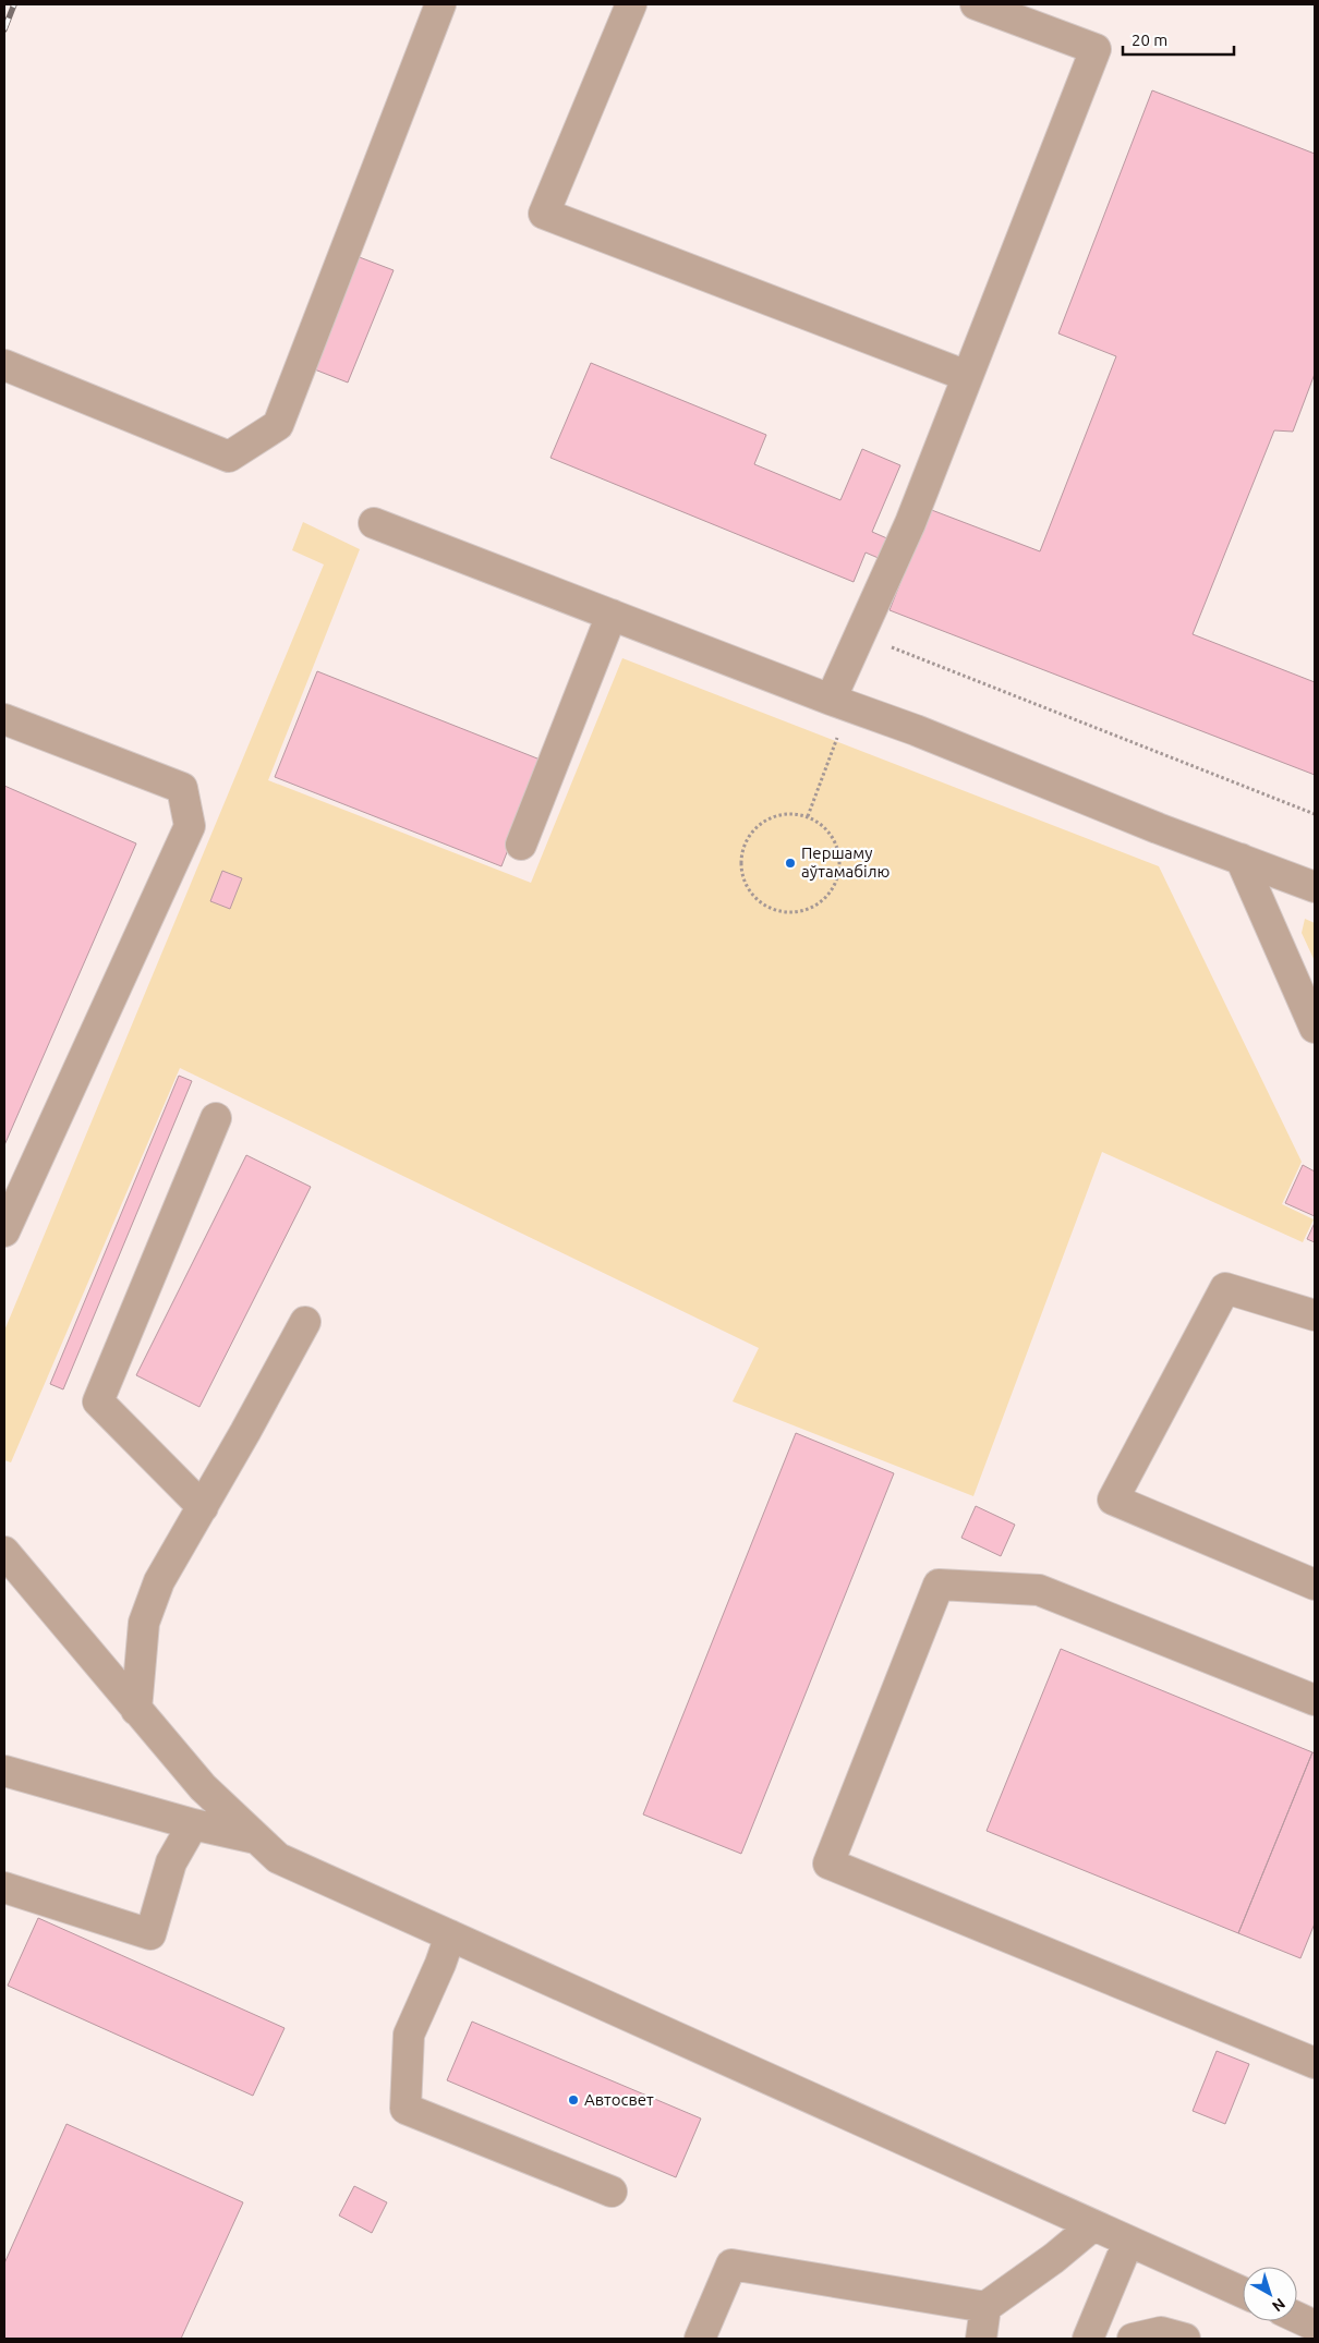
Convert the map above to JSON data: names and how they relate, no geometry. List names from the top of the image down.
{
  "places": ["Першаму аўтамабілю", "Автосвет"],
  "scale_bar": "20 m",
  "north": "bottom right"
}
